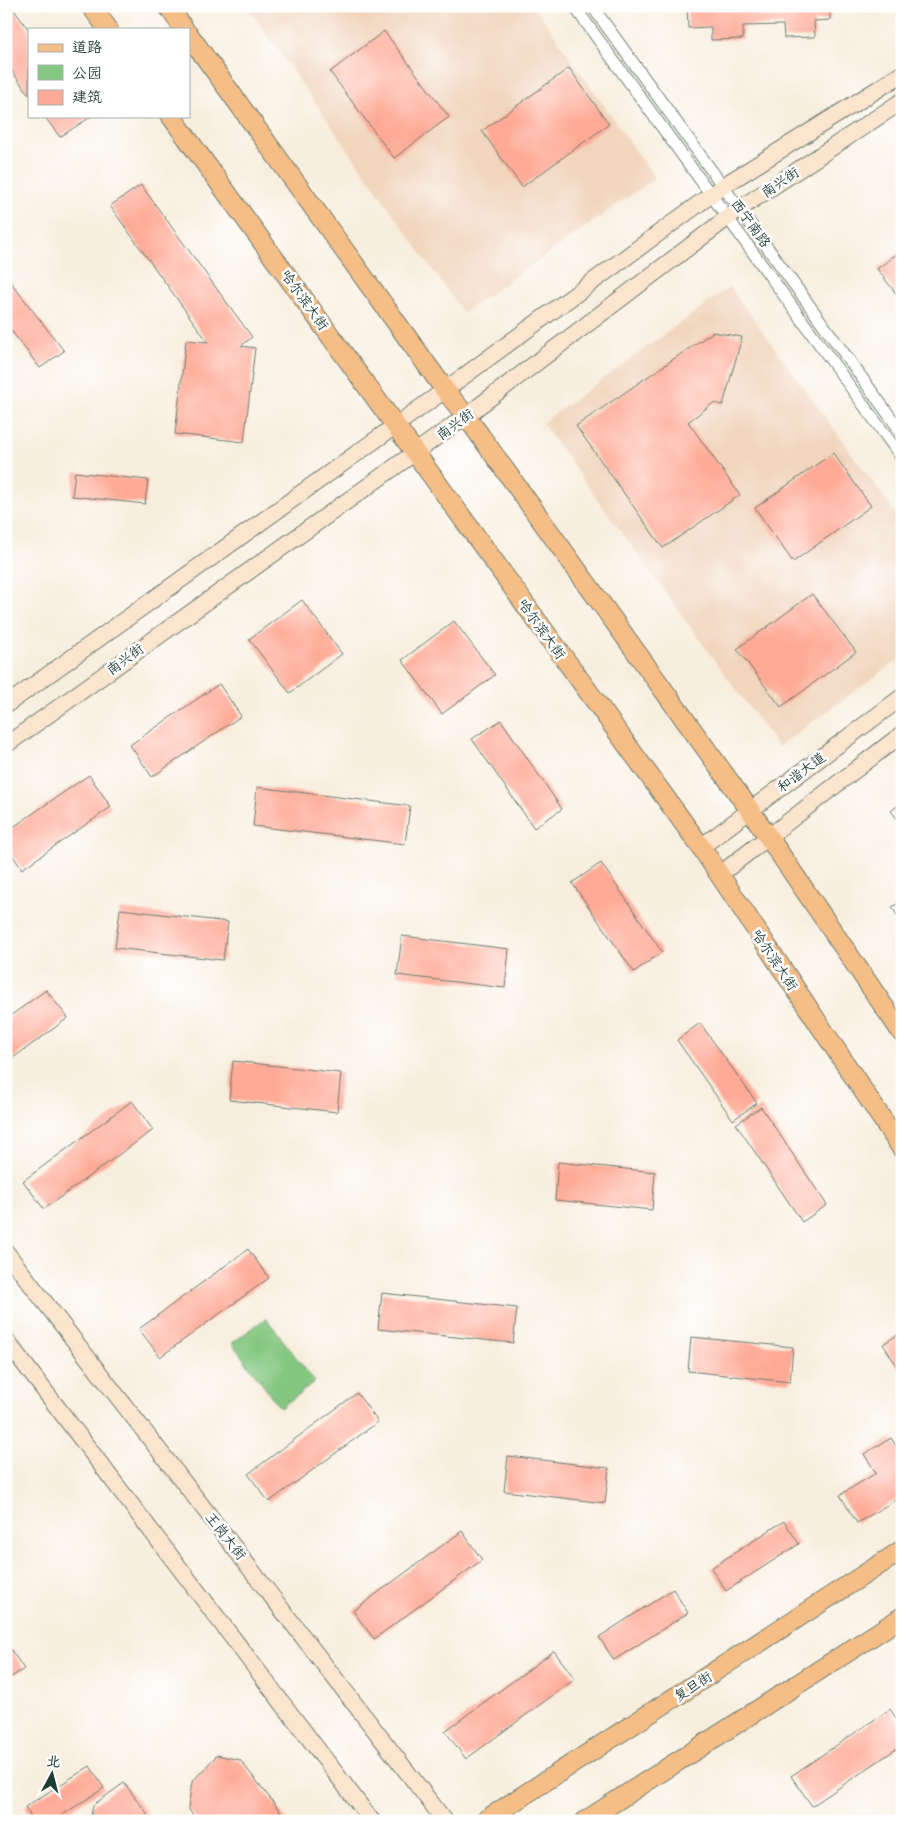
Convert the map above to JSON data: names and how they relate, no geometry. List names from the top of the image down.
{
  "streets": {
    "main road": ["哈尔滨大街", "复旦街"],
    "street": [
      "南兴街",
      "西宁南路",
      "和谐大道",
      "王岗大街"
    ]
  },
  "crossings": [
    ["南兴街", "西宁南路"],
    ["南兴街", "哈尔滨大街"],
    ["哈尔滨大街", "和谐大道"]
  ],
  "legend": ["道路", "公园", "建筑"],
  "north": "top"
}
